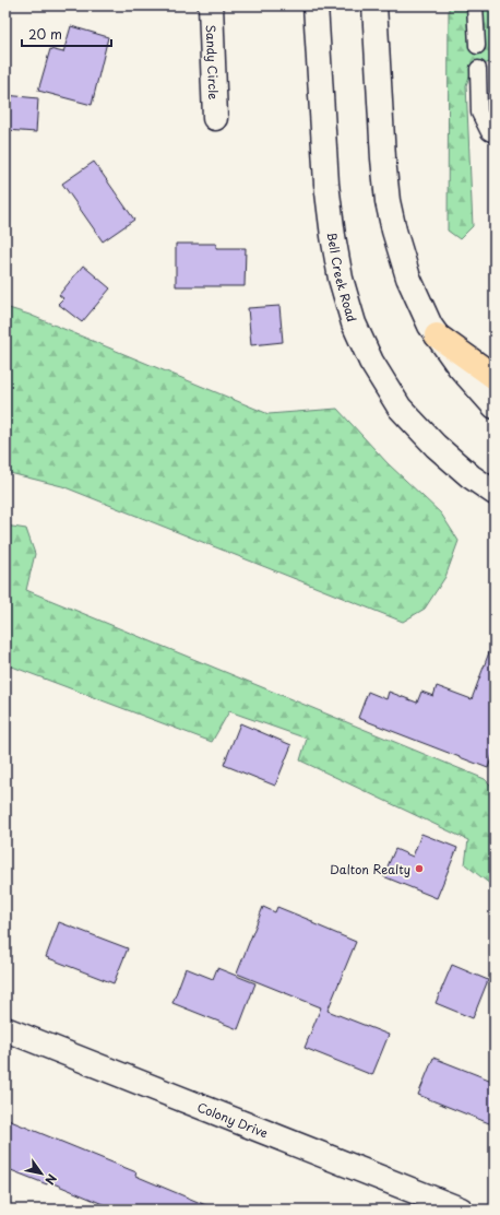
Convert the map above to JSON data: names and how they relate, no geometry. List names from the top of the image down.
{
  "streets": {
    "main road": ["Sandy Circle", "Bell Creek Road", "Colony Drive"]
  },
  "places": ["Dalton Realty"],
  "scale_bar": "20 m",
  "north": "bottom right"
}
